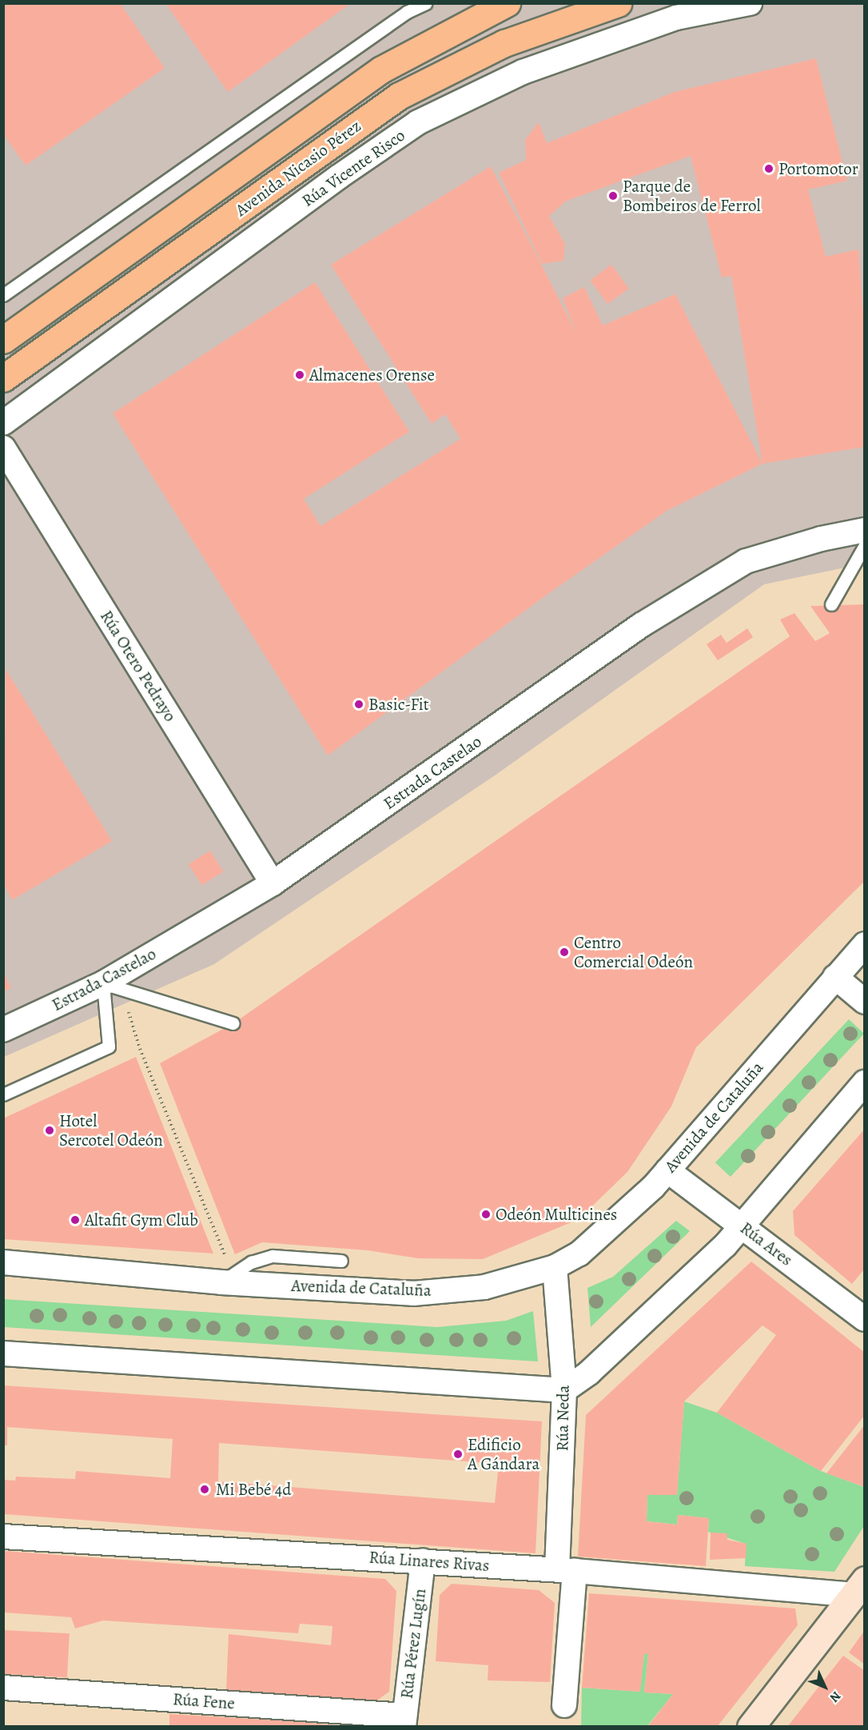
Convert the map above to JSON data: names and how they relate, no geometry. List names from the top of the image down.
{
  "streets": {
    "highway": ["Avenida Nicasio Pérez"],
    "street": [
      "Rúa Vicente Risco",
      "Rúa Otero Pedrayo",
      "Estrada Castelao",
      "Avenida de Cataluña",
      "Rúa Ares",
      "Rúa Neda",
      "Rúa Linares Rivas",
      "Rúa Pérez Lugín",
      "Rúa Fene"
    ]
  },
  "crossings": [
    ["Rúa Otero Pedrayo", "Estrada Castelao"],
    ["Avenida de Cataluña", "Rúa Ares"],
    ["Avenida de Cataluña", "Rúa Neda"],
    ["Rúa Neda", "Rúa Linares Rivas"],
    ["Rúa Linares Rivas", "Rúa Pérez Lugín"],
    ["Rúa Pérez Lugín", "Rúa Fene"]
  ],
  "places": [
    "Portomotor",
    "Parque de Bombeiros de Ferrol",
    "Almacenes Orense",
    "Basic-Fit",
    "Centro Comercial Odeón",
    "Hotel Sercotel Odeón",
    "Odeón Multicines",
    "Altafit Gym Club",
    "Edificio A Gándara",
    "Mi Bebé 4d"
  ],
  "north": "bottom right"
}
